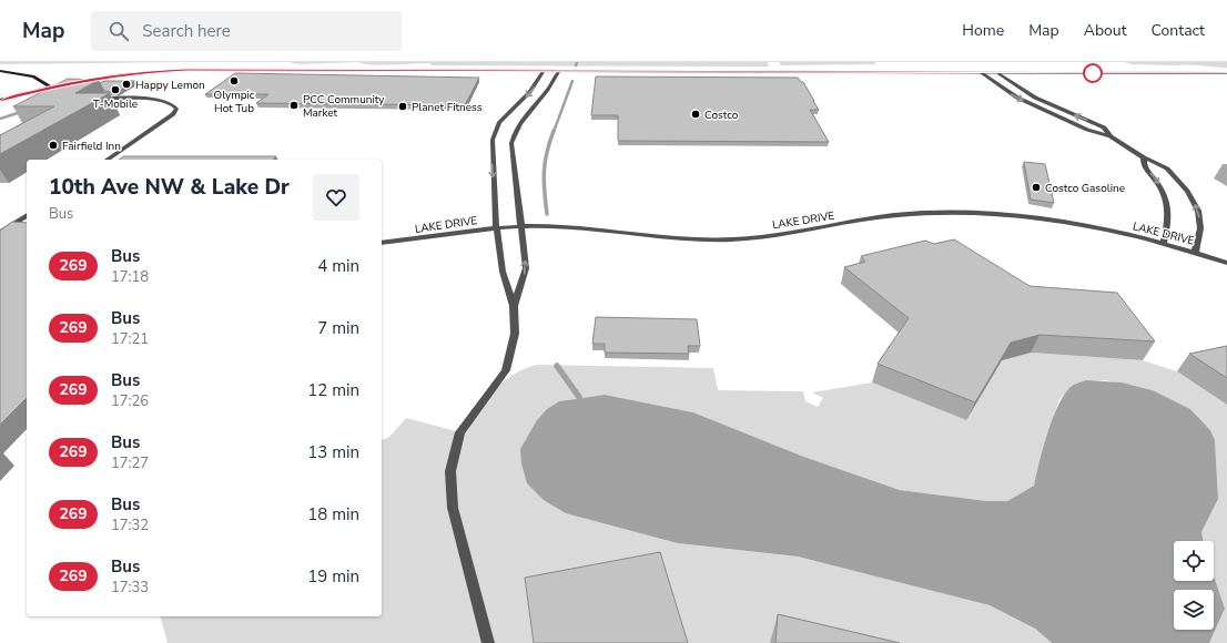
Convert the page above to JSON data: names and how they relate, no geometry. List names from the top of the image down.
{
  "streets": {
    "street": ["LAKE DRIVE"]
  },
  "places": [
    "Olympic Hot Tub",
    "Happy Lemon",
    "T-Mobile",
    "PCC Community Market",
    "Planet Fitness",
    "Costco",
    "Fairfield Inn",
    "Costco Gasoline"
  ],
  "lines": ["bus line 269"],
  "page": {
    "header": "Map",
    "search": "Search here",
    "nav": [
      "Home",
      "Map",
      "About",
      "Contact"
    ],
    "heading": ["10th Ave NW & Lake Dr", "Bus"],
    "list": [
      {
        "mark": "269",
        "name": "Bus",
        "note": "17:18",
        "value": "4 min"
      },
      {
        "mark": "269",
        "name": "Bus",
        "note": "17:21",
        "value": "7 min"
      },
      {
        "mark": "269",
        "name": "Bus",
        "note": "17:26",
        "value": "12 min"
      },
      {
        "mark": "269",
        "name": "Bus",
        "note": "17:27",
        "value": "13 min"
      },
      {
        "mark": "269",
        "name": "Bus",
        "note": "17:32",
        "value": "18 min"
      },
      {
        "mark": "269",
        "name": "Bus",
        "note": "17:33",
        "value": "19 min"
      }
    ]
  }
}
